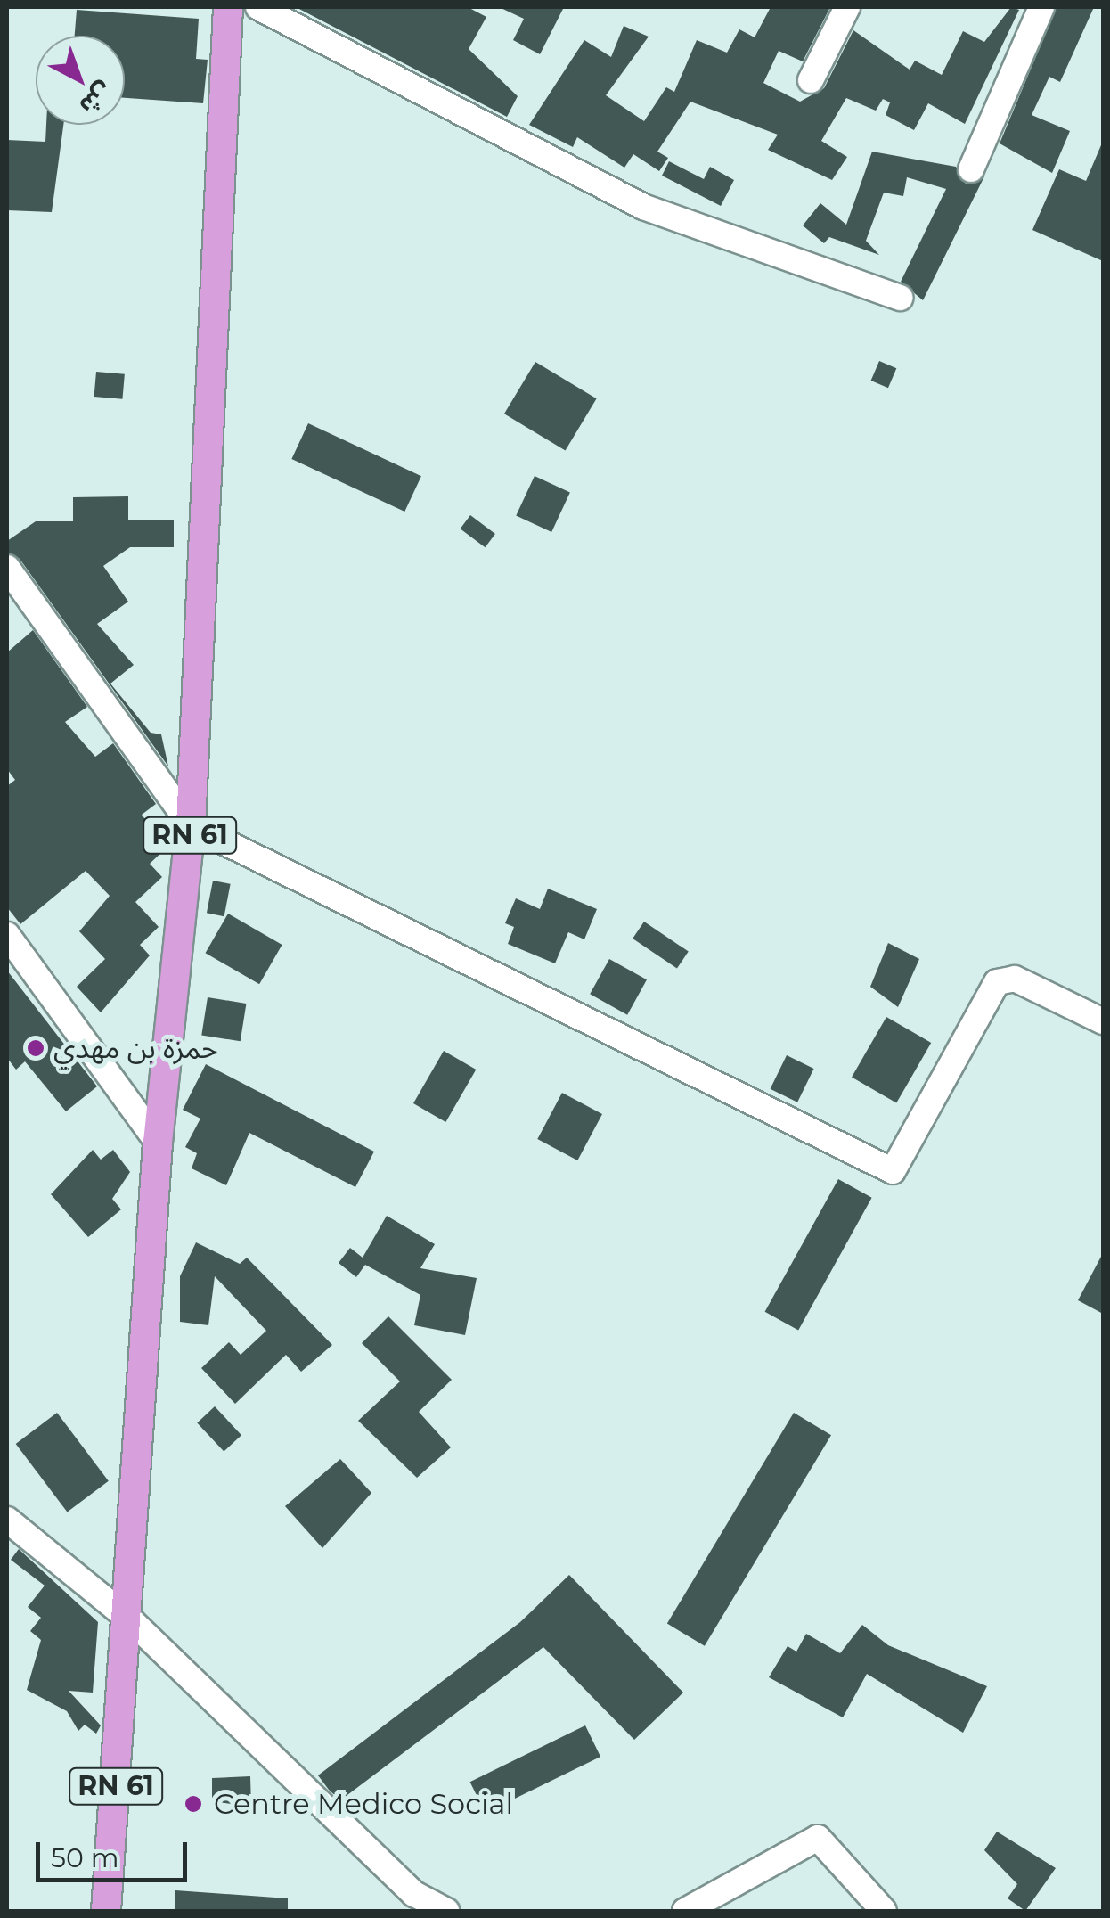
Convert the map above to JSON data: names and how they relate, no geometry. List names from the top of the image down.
{
  "streets": {
    "main road": ["RN 61"]
  },
  "places": ["حمزة بن مهدي", "Centre Medico Social"],
  "scale_bar": "50 m",
  "north": "bottom right"
}
